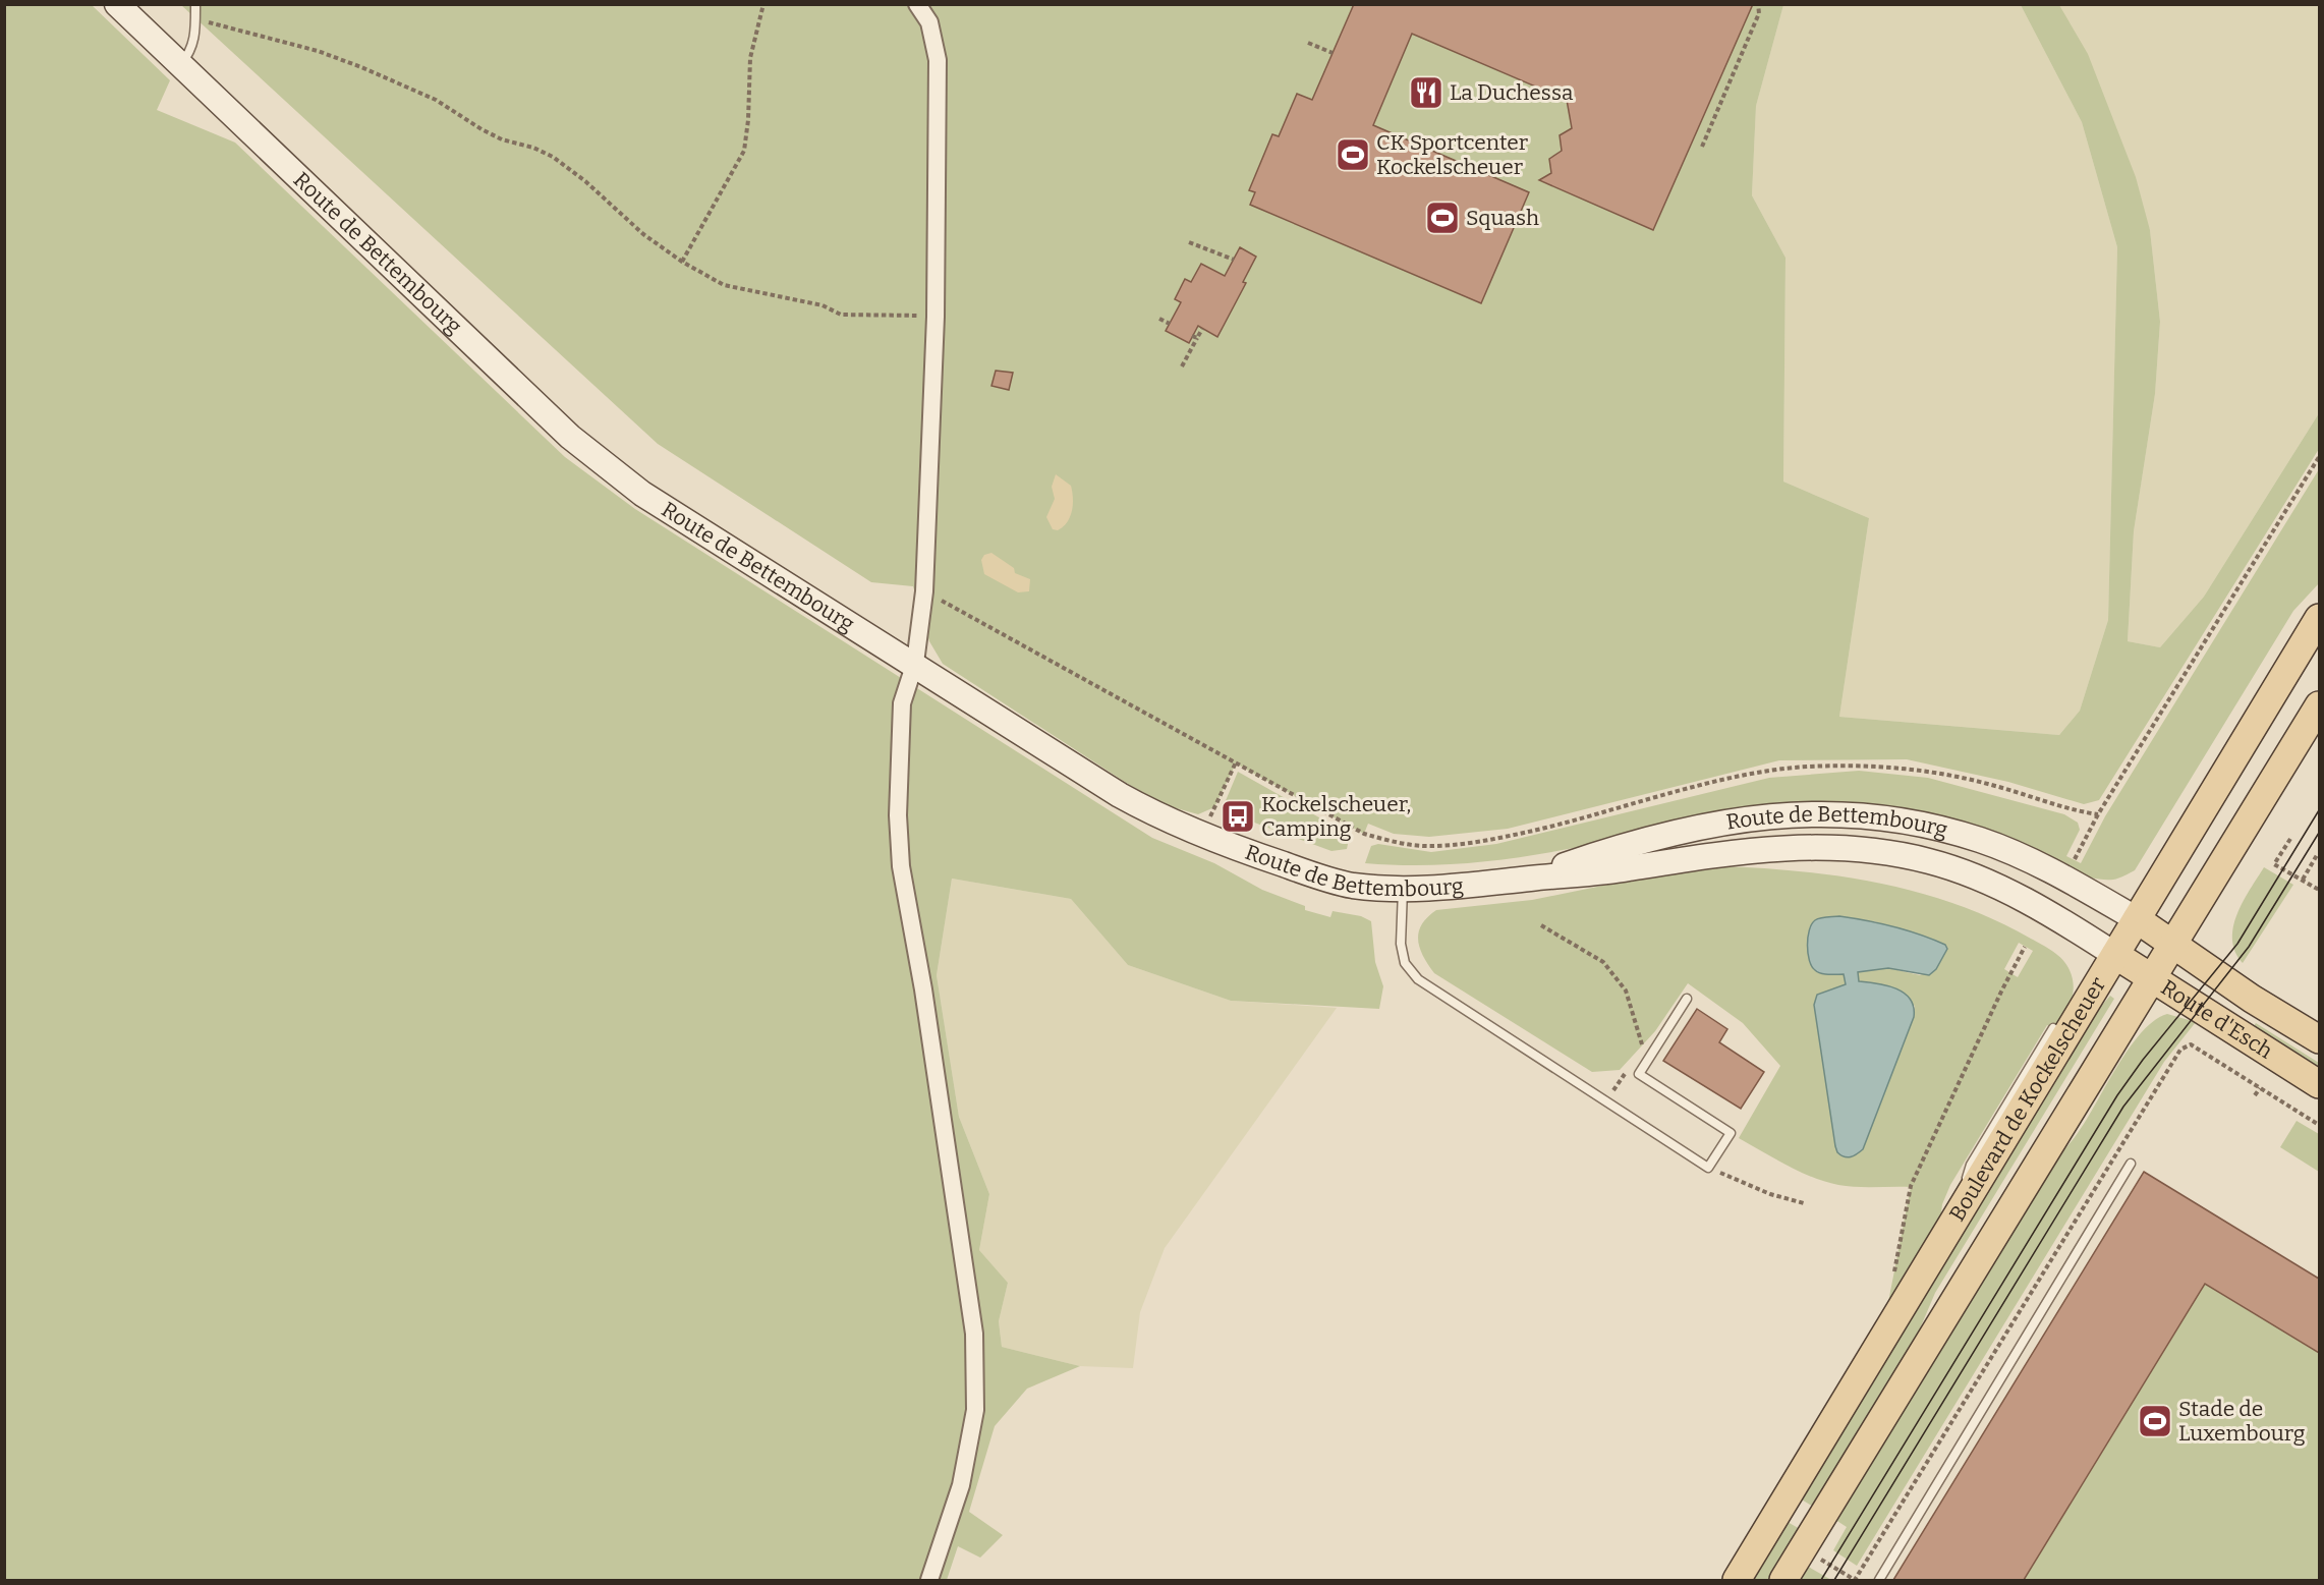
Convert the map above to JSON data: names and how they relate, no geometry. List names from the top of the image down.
{
  "streets": {
    "main road": ["Route de Bettembourg", "Route d'Esch", "Boulevard de Kockelscheuer"]
  },
  "crossings": [
    ["Route de Bettembourg", "Route d'Esch"],
    ["Route de Bettembourg", "Boulevard de Kockelscheuer"],
    ["Route d'Esch", "Boulevard de Kockelscheuer"]
  ],
  "places": {
    "restaurant": ["La Duchessa"],
    "sports": ["CK Sportcenter Kockelscheuer", "Squash", "Stade de Luxembourg"],
    "bus stop": ["Kockelscheuer, Camping"]
  }
}
